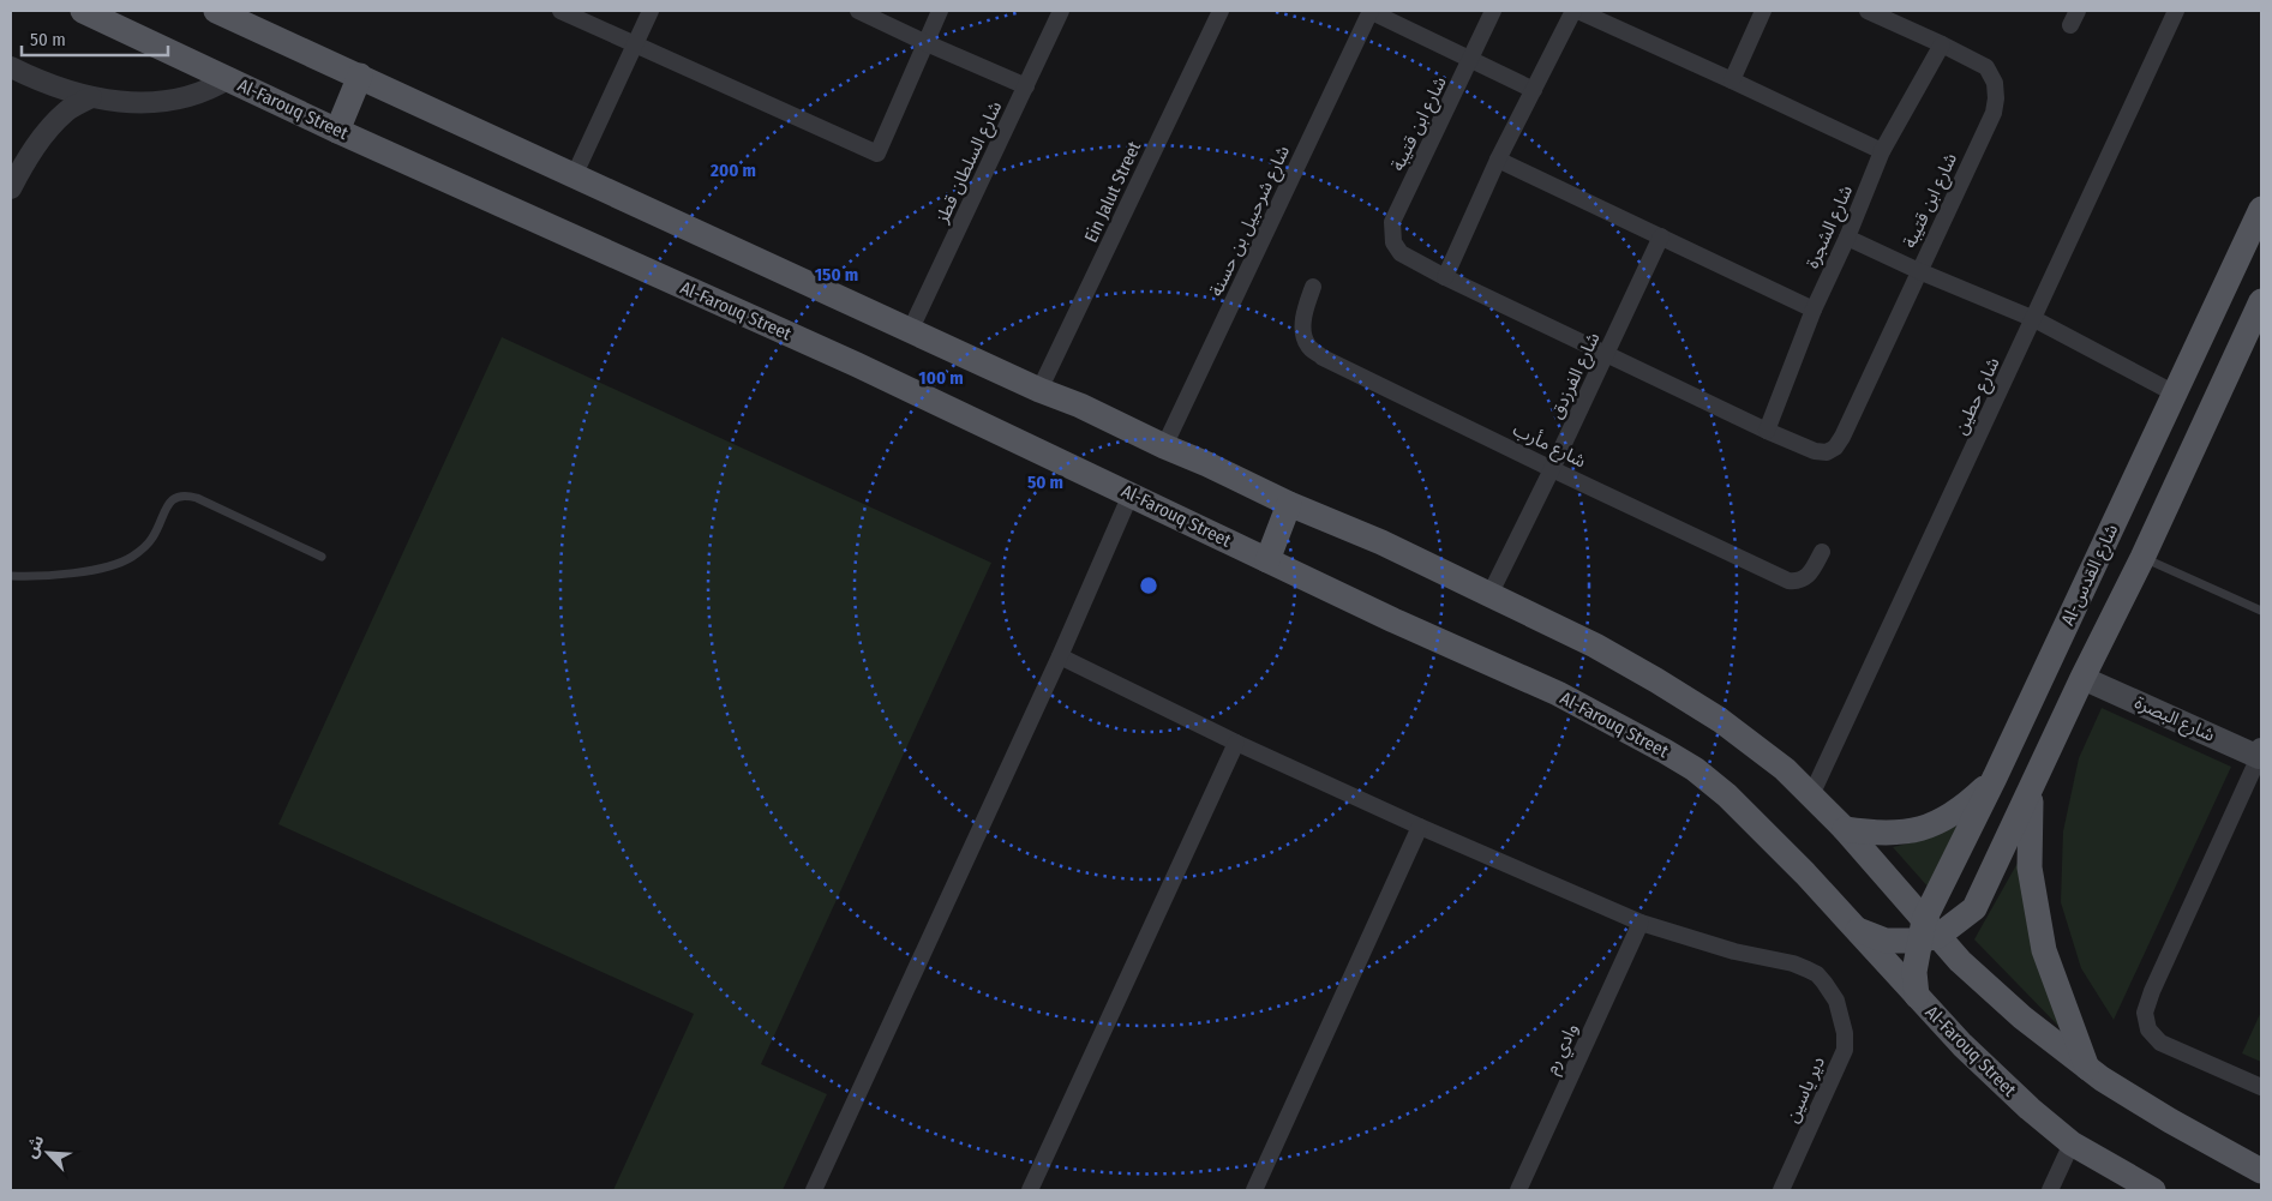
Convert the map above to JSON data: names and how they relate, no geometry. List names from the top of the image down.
{
  "streets": {
    "main road": ["Al-Farouq Street", "Al-شارع القدس", "شارع البصرة"],
    "street": [
      "شارع ابن قتيبة",
      "شارع السلطان قطز",
      "Ein Jalut Street",
      "شارع شرحبيل بن حسنة",
      "شارع الشجرة",
      "شارع الفرزدق",
      "شارع حطين",
      "شارع مأرب",
      "وادي رم",
      "دير ياسين"
    ]
  },
  "crossings": [
    ["Al-Farouq Street", "Al-شارع القدس"],
    ["شارع ابن قتيبة", "شارع الشجرة"],
    ["شارع الفرزدق", "شارع مأرب"],
    ["وادي رم", "دير ياسين"]
  ],
  "scale_bar": "50 m",
  "north": "top left",
  "rings": [
    "200 m",
    "150 m",
    "100 m",
    "50 m"
  ]
}
